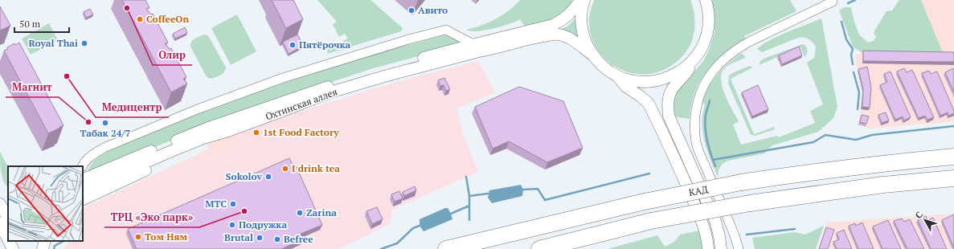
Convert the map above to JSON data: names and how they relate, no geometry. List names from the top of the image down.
{
  "streets": {
    "highway": ["КАД"],
    "street": ["Охтинская аллея"]
  },
  "places": [
    "Олир",
    "Авито",
    "CoffeeOn",
    "Royal Thai",
    "Пятёрочка",
    "Медицентр",
    "Магнит",
    "Табак 24/7",
    "1st Food Factory",
    "I drink tea",
    "Sokolov",
    "МТС",
    "ТРЦ «Эко парк»",
    "Zarina",
    "Подружка",
    "Том Ням",
    "Brutal",
    "Befree"
  ],
  "scale_bar": "50 m",
  "north": "top left"
}
